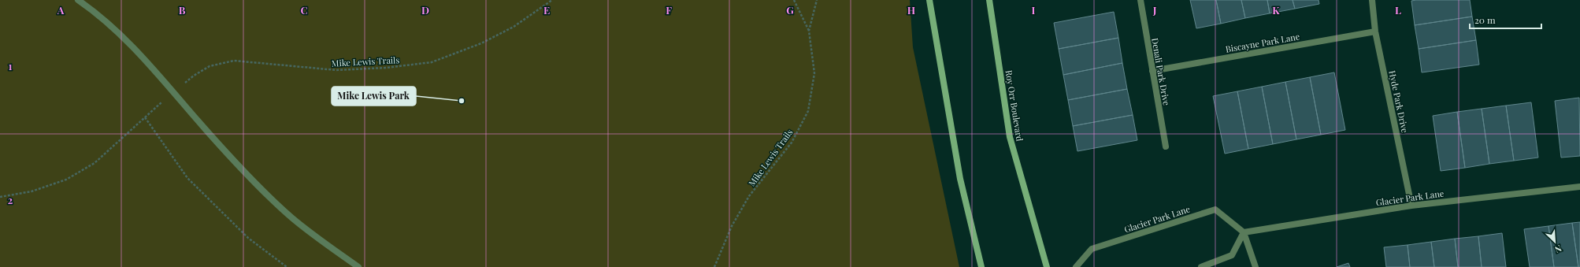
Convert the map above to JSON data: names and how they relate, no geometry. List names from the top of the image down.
{
  "streets": {
    "main road": ["Roy Orr Boulevard"],
    "street": [
      "Biscayne Park Lane",
      "Denali Park Drive",
      "Hyde Park Drive",
      "Glacier Park Lane"
    ],
    "path": ["Mike Lewis Trails"]
  },
  "crossings": [
    ["Biscayne Park Lane", "Denali Park Drive"],
    ["Biscayne Park Lane", "Hyde Park Drive"],
    ["Hyde Park Drive", "Glacier Park Lane"]
  ],
  "places": ["Mike Lewis Park"],
  "scale_bar": "20 m",
  "north": "bottom right",
  "grid": {
    "columns": [
      "A",
      "B",
      "C",
      "D",
      "E",
      "F",
      "G",
      "H",
      "I",
      "J",
      "K",
      "L"
    ],
    "rows": ["1", "2"]
  }
}
